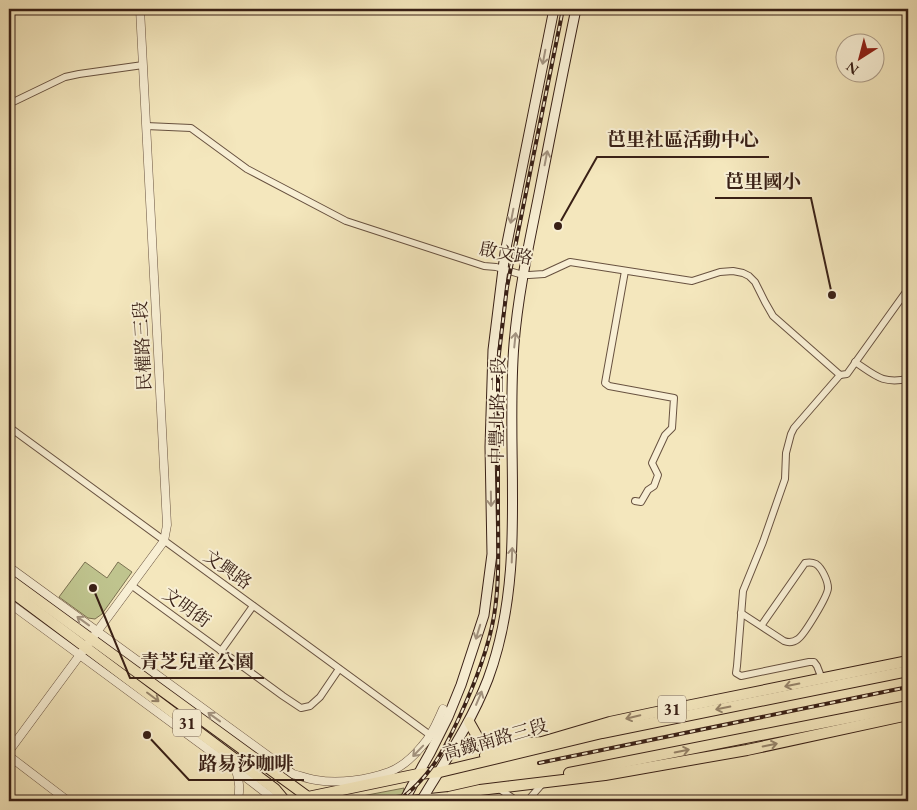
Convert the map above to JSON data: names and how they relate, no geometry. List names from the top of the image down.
{
  "streets": {
    "main road": ["中豐北路二段", "31", "高鐵南路三段"],
    "street": [
      "啟文路",
      "民權路三段",
      "文興路",
      "文明街"
    ]
  },
  "crossings": [
    ["啟文路", "民權路三段"],
    ["啟文路", "中豐北路二段"],
    ["民權路三段", "文興路"],
    ["中豐北路二段", "31"],
    ["中豐北路二段", "高鐵南路三段"],
    ["文興路", "文明街"],
    ["31", "高鐵南路三段"]
  ],
  "places": [
    "芭里社區活動中心",
    "芭里國小",
    "青芝兒童公園",
    "路易莎咖啡"
  ],
  "north": "bottom left"
}
